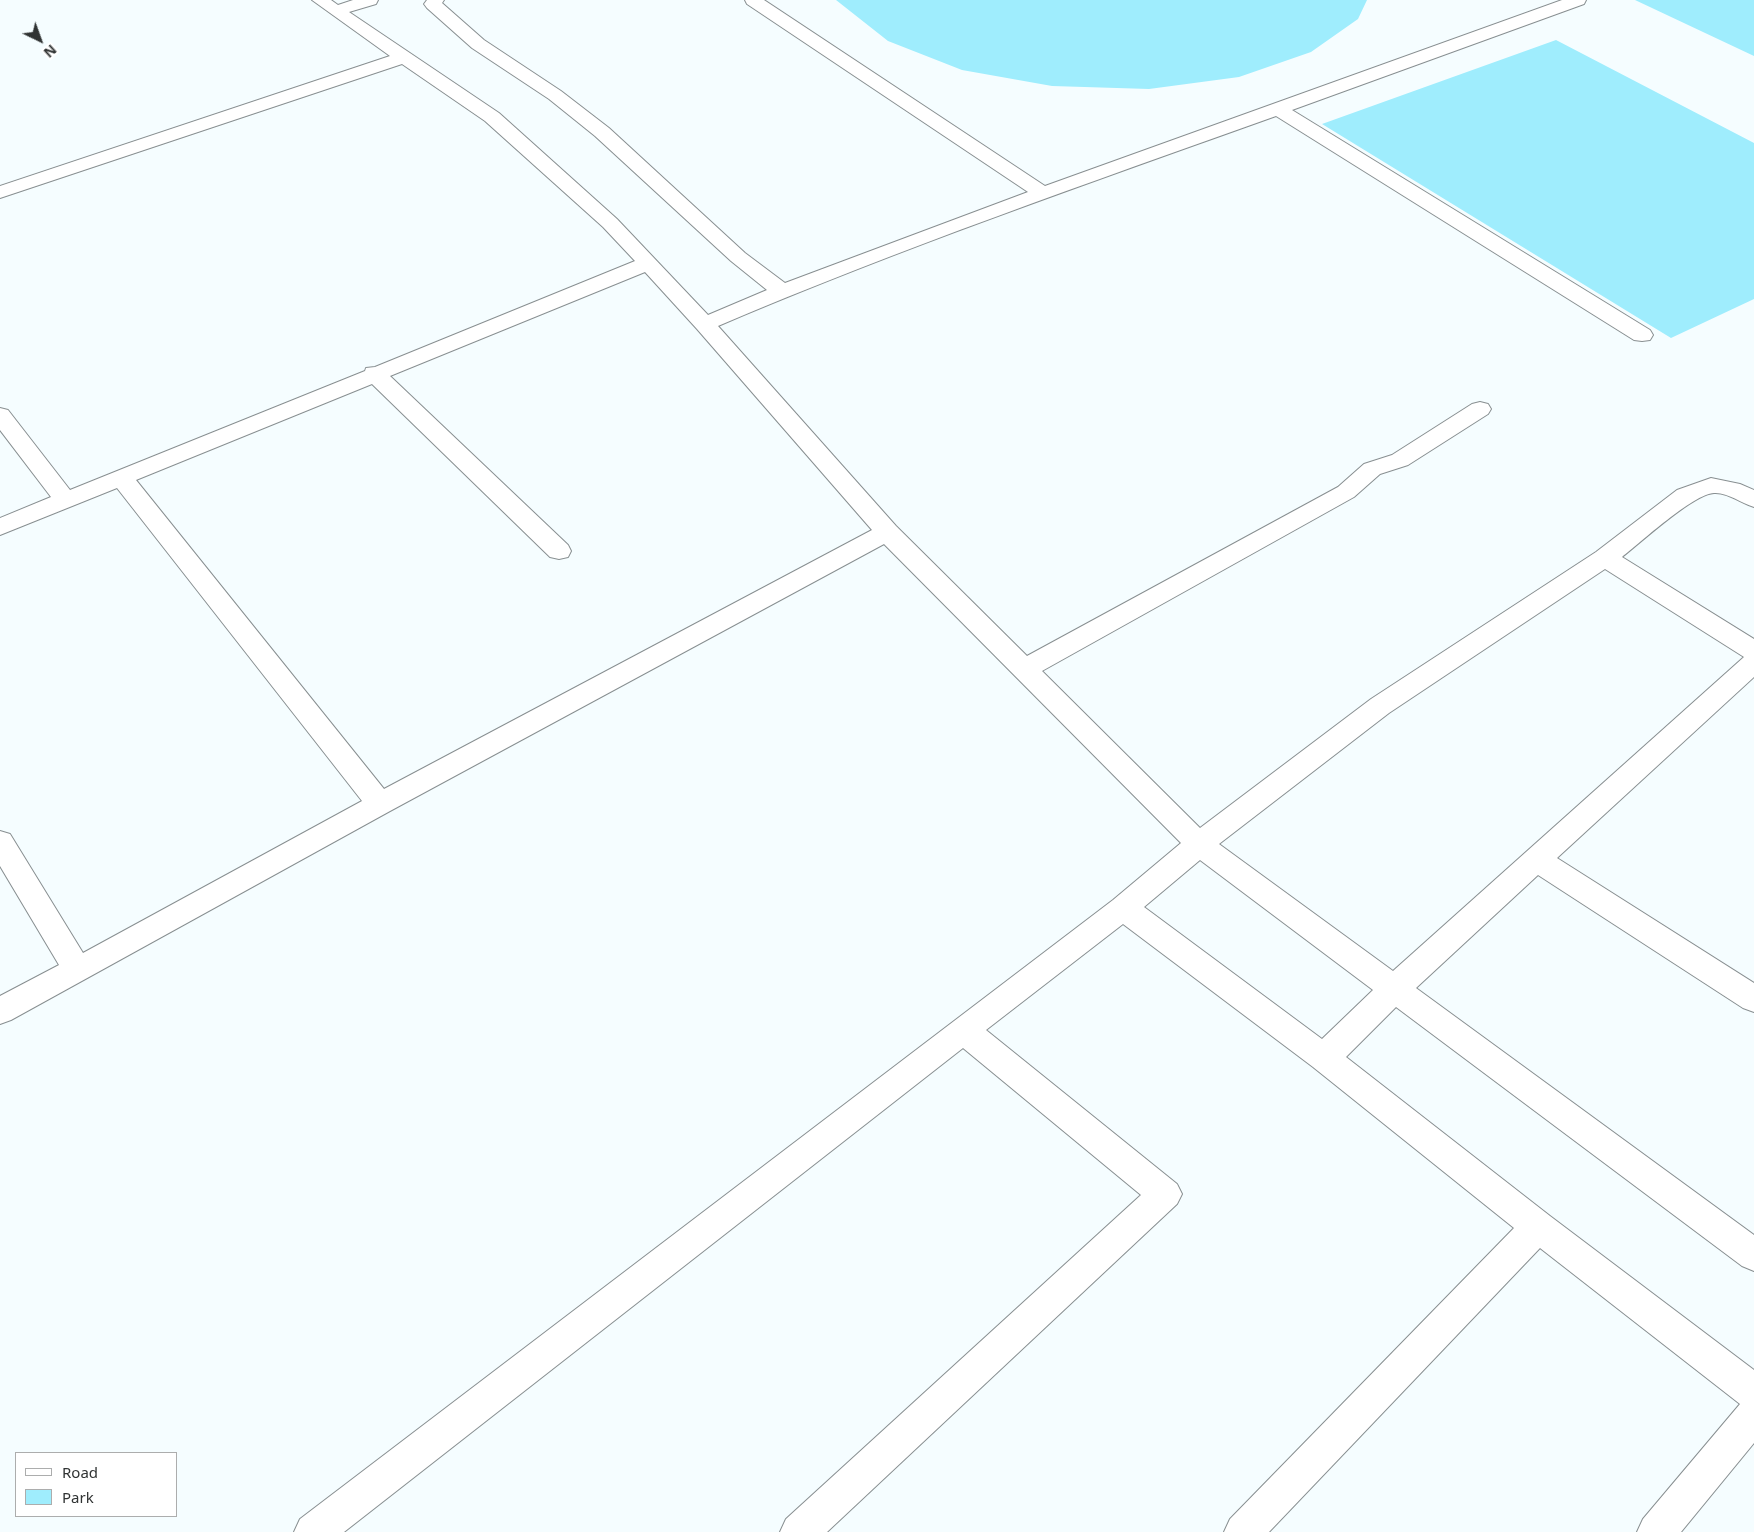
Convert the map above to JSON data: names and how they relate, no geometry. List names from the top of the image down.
{
  "legend": ["Road", "Park"],
  "north": "bottom right"
}
